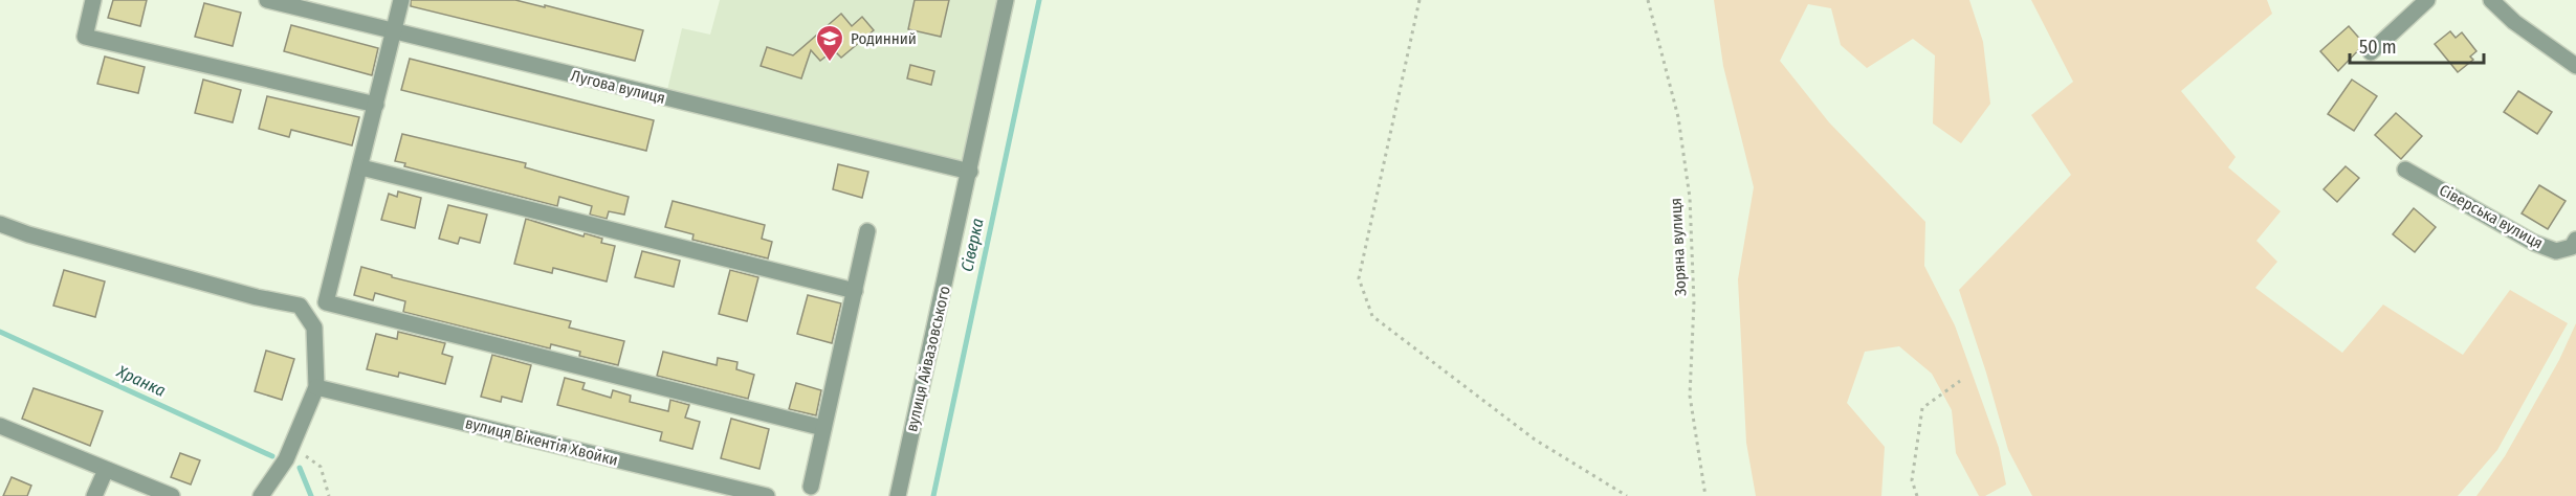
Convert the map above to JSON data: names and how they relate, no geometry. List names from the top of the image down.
{
  "streets": {
    "street": [
      "Лугова вулиця",
      "Сіверська вулиця",
      "вулиця Айвазовського",
      "вулиця Вікентія Хвойки"
    ],
    "path": ["Зоряна вулиця"]
  },
  "crossings": [
    ["Лугова вулиця", "вулиця Айвазовського"]
  ],
  "water": ["Сіверка", "Хранка"],
  "places": {
    "school or university": ["Родинний"]
  },
  "scale_bar": "50 m"
}
